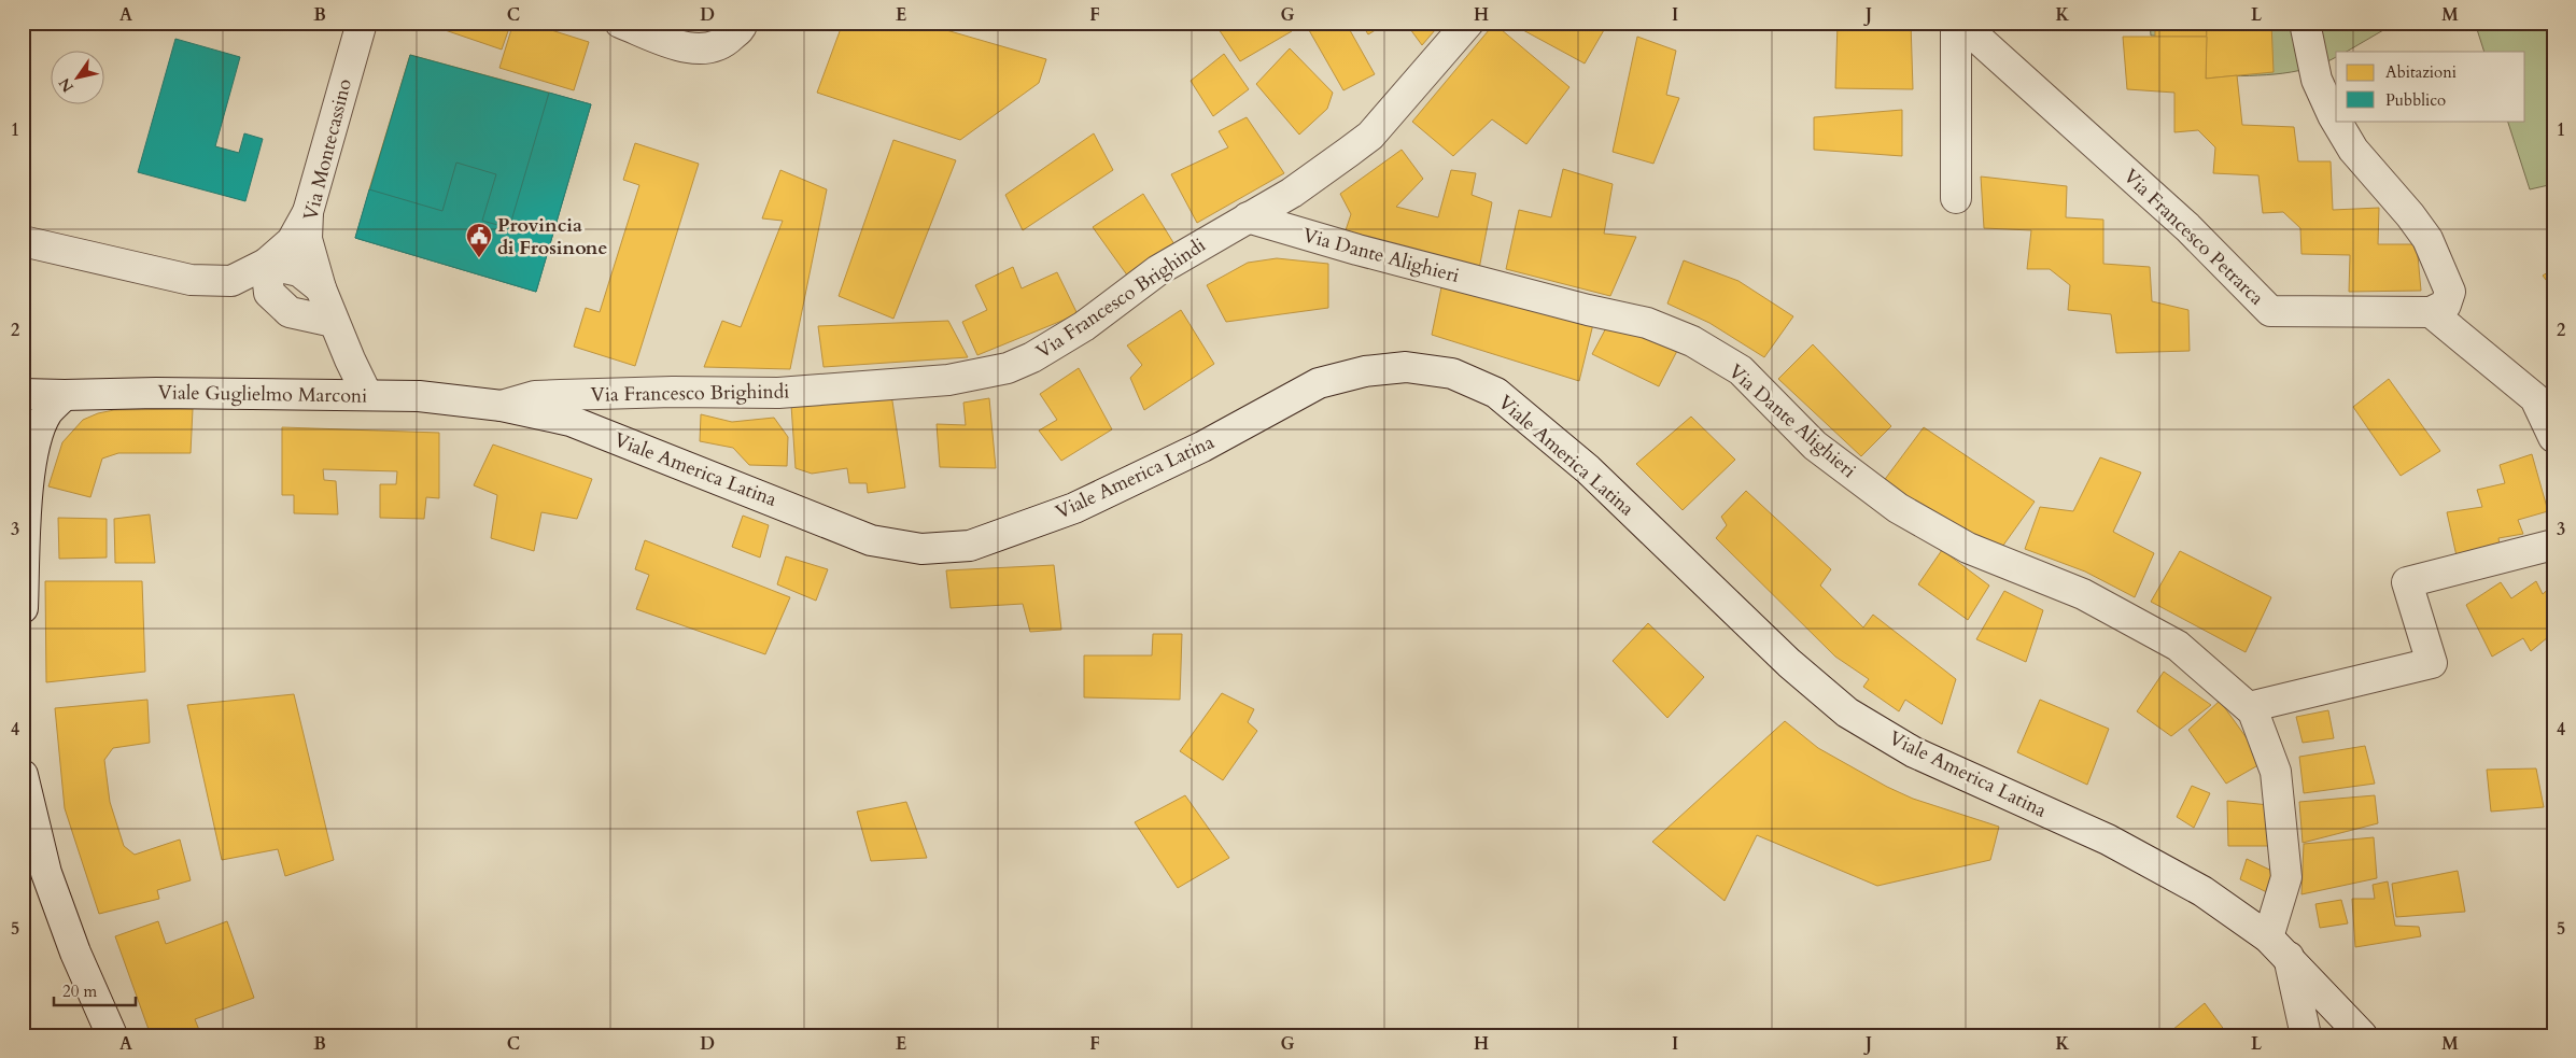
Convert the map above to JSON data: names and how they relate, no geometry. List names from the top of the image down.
{
  "streets": {
    "street": [
      "Via Montecassino",
      "Via Francesco Petrarca",
      "Via Dante Alighieri",
      "Via Francesco Brighindi",
      "Viale Guglielmo Marconi",
      "Viale America Latina"
    ]
  },
  "crossings": [
    ["Via Montecassino", "Viale Guglielmo Marconi"],
    ["Via Dante Alighieri", "Via Francesco Brighindi"],
    ["Via Dante Alighieri", "Viale America Latina"],
    ["Via Francesco Brighindi", "Viale Guglielmo Marconi"],
    ["Via Francesco Brighindi", "Viale America Latina"],
    ["Viale Guglielmo Marconi", "Viale America Latina"]
  ],
  "places": {
    "public building": ["Provincia di Frosinone"]
  },
  "legend": ["Abitazioni", "Pubblico"],
  "scale_bar": "20 m",
  "north": "bottom left",
  "grid": {
    "columns": [
      "A",
      "B",
      "C",
      "D",
      "E",
      "F",
      "G",
      "H",
      "I",
      "J",
      "K",
      "L",
      "M"
    ],
    "rows": [
      "1",
      "2",
      "3",
      "4",
      "5"
    ]
  }
}
